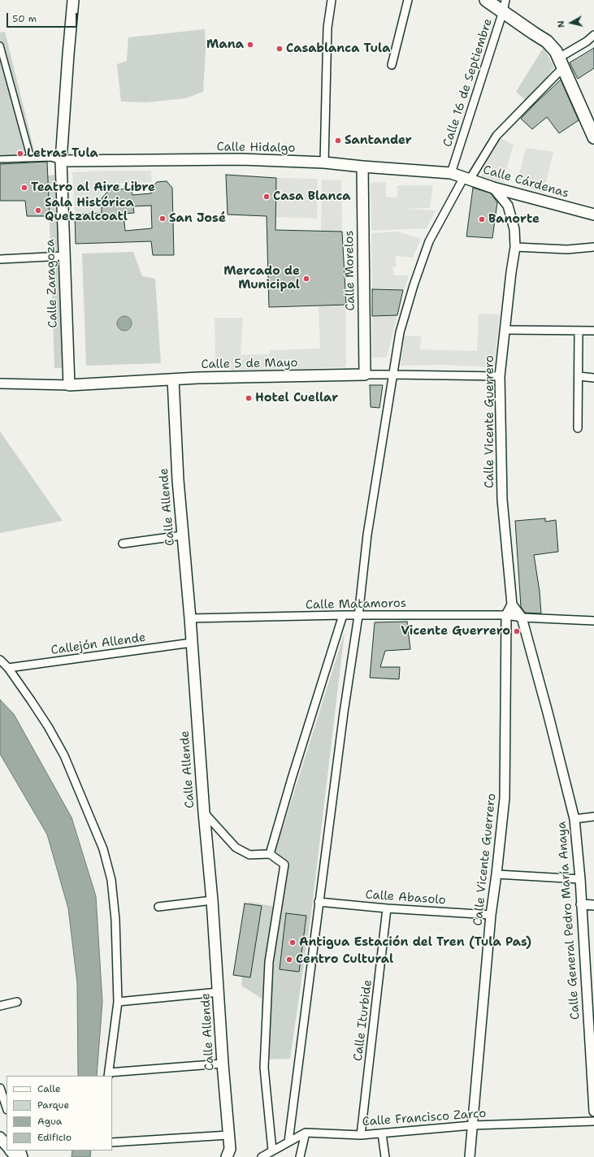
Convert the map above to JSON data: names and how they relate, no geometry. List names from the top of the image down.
{
  "streets": {
    "main road": [
      "Calle Hidalgo",
      "Calle Cárdenas",
      "Calle Morelos",
      "Calle Zaragoza",
      "Calle 5 de Mayo",
      "Calle Allende"
    ],
    "street": [
      "Calle 16 de Septiembre",
      "Calle Vicente Guerrero",
      "Calle Matamoros",
      "Callejón Allende",
      "Calle Abasolo",
      "Calle General Pedro María Anaya",
      "Calle Iturbide",
      "Calle Francisco Zarco"
    ]
  },
  "crossings": [
    ["Calle 16 de Septiembre", "Calle Hidalgo"],
    ["Calle 16 de Septiembre", "Calle Cárdenas"],
    ["Calle Hidalgo", "Calle Cárdenas"],
    ["Calle Hidalgo", "Calle Morelos"],
    ["Calle Hidalgo", "Calle Zaragoza"],
    ["Calle Cárdenas", "Calle Vicente Guerrero"],
    ["Calle Morelos", "Calle 5 de Mayo"],
    ["Calle Zaragoza", "Calle 5 de Mayo"],
    ["Calle 5 de Mayo", "Calle Vicente Guerrero"],
    ["Calle 5 de Mayo", "Calle Allende"],
    ["Calle Vicente Guerrero", "Calle Matamoros"],
    ["Calle Vicente Guerrero", "Calle Abasolo"],
    ["Calle Vicente Guerrero", "Calle Francisco Zarco"],
    ["Calle Allende", "Calle Matamoros"],
    ["Calle Allende", "Callejón Allende"],
    ["Calle Matamoros", "Calle General Pedro María Anaya"],
    ["Calle Abasolo", "Calle Iturbide"],
    ["Calle Iturbide", "Calle Francisco Zarco"]
  ],
  "places": [
    "Mana",
    "Casablanca Tula",
    "Santander",
    "Letras Tula",
    "Teatro al Aire Libre",
    "Casa Blanca",
    "Sala Histórica Quetzalcoatl",
    "San José",
    "Banorte",
    "Mercado de Municipal",
    "Hotel Cuellar",
    "Vicente Guerrero",
    "Antigua Estación del Tren (Tula Pas)",
    "Centro Cultural"
  ],
  "legend": [
    "Calle",
    "Parque",
    "Agua",
    "Edificio"
  ],
  "scale_bar": "50 m",
  "north": "left"
}
